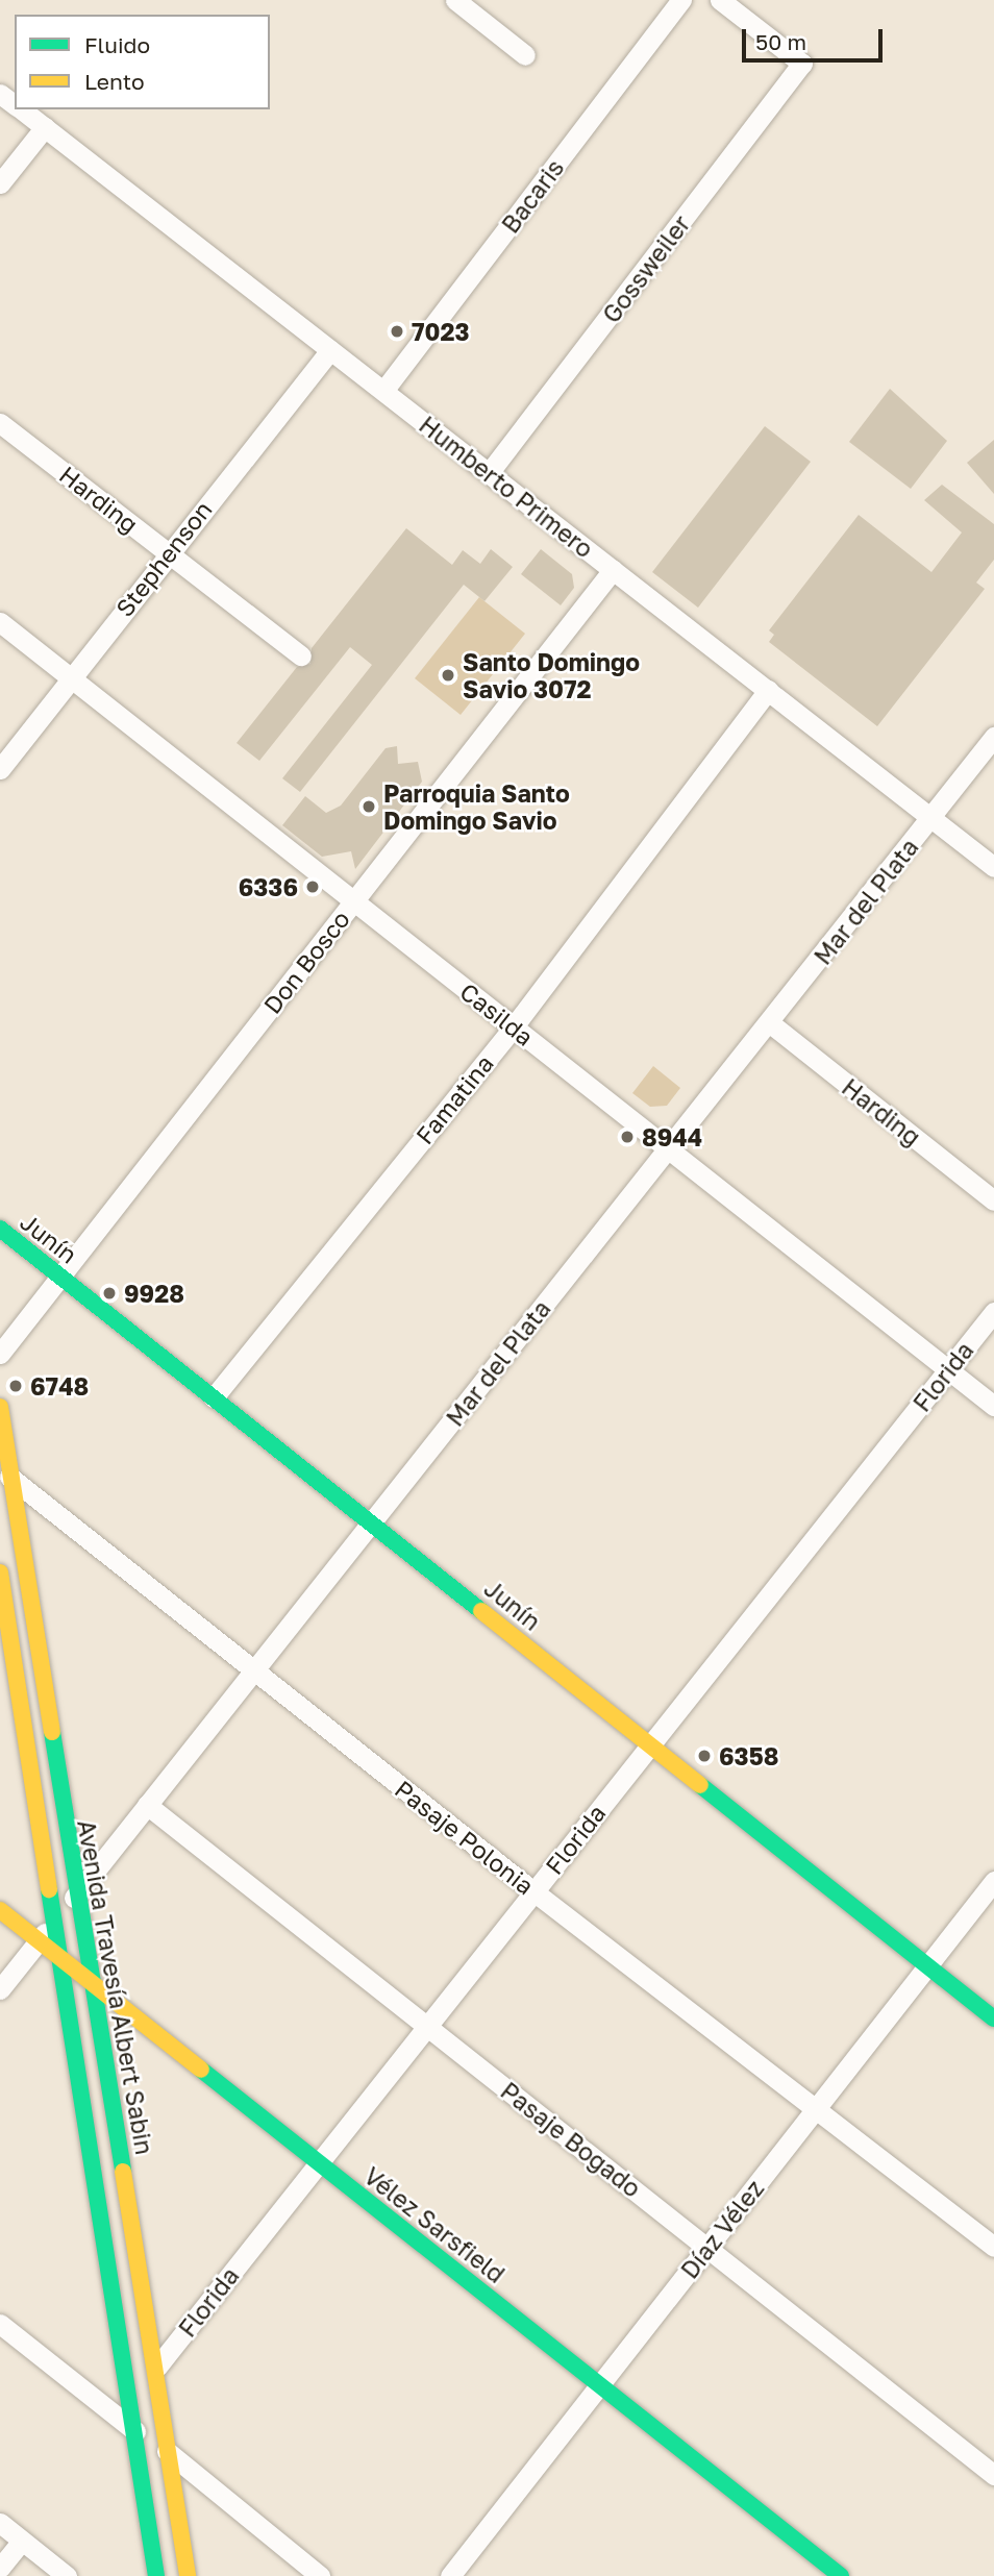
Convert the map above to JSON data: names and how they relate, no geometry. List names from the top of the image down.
{
  "streets": {
    "main road": ["Junín", "Avenida Travesía Albert Sabin", "Vélez Sarsfield"],
    "street": [
      "Bacaris",
      "Gossweiler",
      "Humberto Primero",
      "Harding",
      "Stephenson",
      "Mar del Plata",
      "Don Bosco",
      "Casilda",
      "Famatina",
      "Florida",
      "Pasaje Polonia",
      "Pasaje Bogado",
      "Díaz Vélez"
    ]
  },
  "crossings": [
    ["Bacaris", "Humberto Primero"],
    ["Gossweiler", "Humberto Primero"],
    ["Humberto Primero", "Stephenson"],
    ["Humberto Primero", "Mar del Plata"],
    ["Humberto Primero", "Don Bosco"],
    ["Humberto Primero", "Famatina"],
    ["Harding", "Stephenson"],
    ["Harding", "Mar del Plata"],
    ["Stephenson", "Casilda"],
    ["Mar del Plata", "Casilda"],
    ["Mar del Plata", "Junín"],
    ["Mar del Plata", "Pasaje Polonia"],
    ["Mar del Plata", "Avenida Travesía Albert Sabin"],
    ["Mar del Plata", "Pasaje Bogado"],
    ["Mar del Plata", "Vélez Sarsfield"],
    ["Don Bosco", "Casilda"],
    ["Don Bosco", "Junín"],
    ["Casilda", "Famatina"],
    ["Casilda", "Florida"],
    ["Famatina", "Junín"],
    ["Junín", "Florida"],
    ["Junín", "Díaz Vélez"],
    ["Florida", "Pasaje Polonia"],
    ["Florida", "Avenida Travesía Albert Sabin"],
    ["Florida", "Pasaje Bogado"],
    ["Florida", "Vélez Sarsfield"],
    ["Pasaje Polonia", "Avenida Travesía Albert Sabin"],
    ["Pasaje Polonia", "Díaz Vélez"],
    ["Avenida Travesía Albert Sabin", "Vélez Sarsfield"],
    ["Pasaje Bogado", "Díaz Vélez"],
    ["Vélez Sarsfield", "Díaz Vélez"]
  ],
  "places": [
    "7023",
    "Santo Domingo Savio 3072",
    "Parroquia Santo Domingo Savio",
    "6336",
    "8944",
    "9928",
    "6748",
    "6358"
  ],
  "legend": ["Fluido", "Lento"],
  "scale_bar": "50 m"
}
